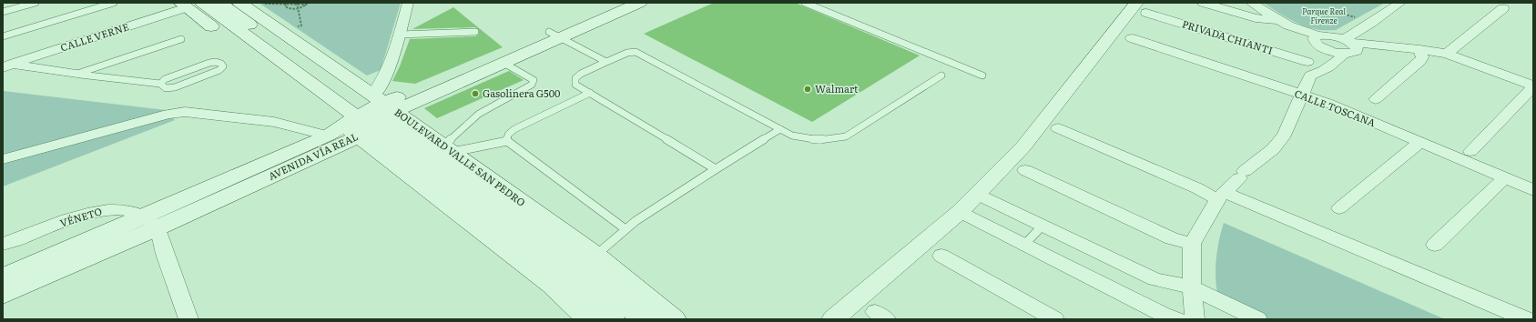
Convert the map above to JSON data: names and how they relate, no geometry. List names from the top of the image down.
{
  "streets": {
    "main road": ["AVENIDA VÍA REAL", "BOULEVARD VALLE SAN PEDRO"],
    "street": [
      "CALLE VERNE",
      "PRIVADA CHIANTI",
      "CALLE TOSCANA",
      "VÉNETO"
    ]
  },
  "crossings": [
    ["CALLE VERNE", "BOULEVARD VALLE SAN PEDRO"],
    ["AVENIDA VÍA REAL", "BOULEVARD VALLE SAN PEDRO"],
    ["AVENIDA VÍA REAL", "VÉNETO"]
  ],
  "parks": ["Parque Real Firenze"],
  "places": ["Walmart", "Gasolinera G500"]
}
